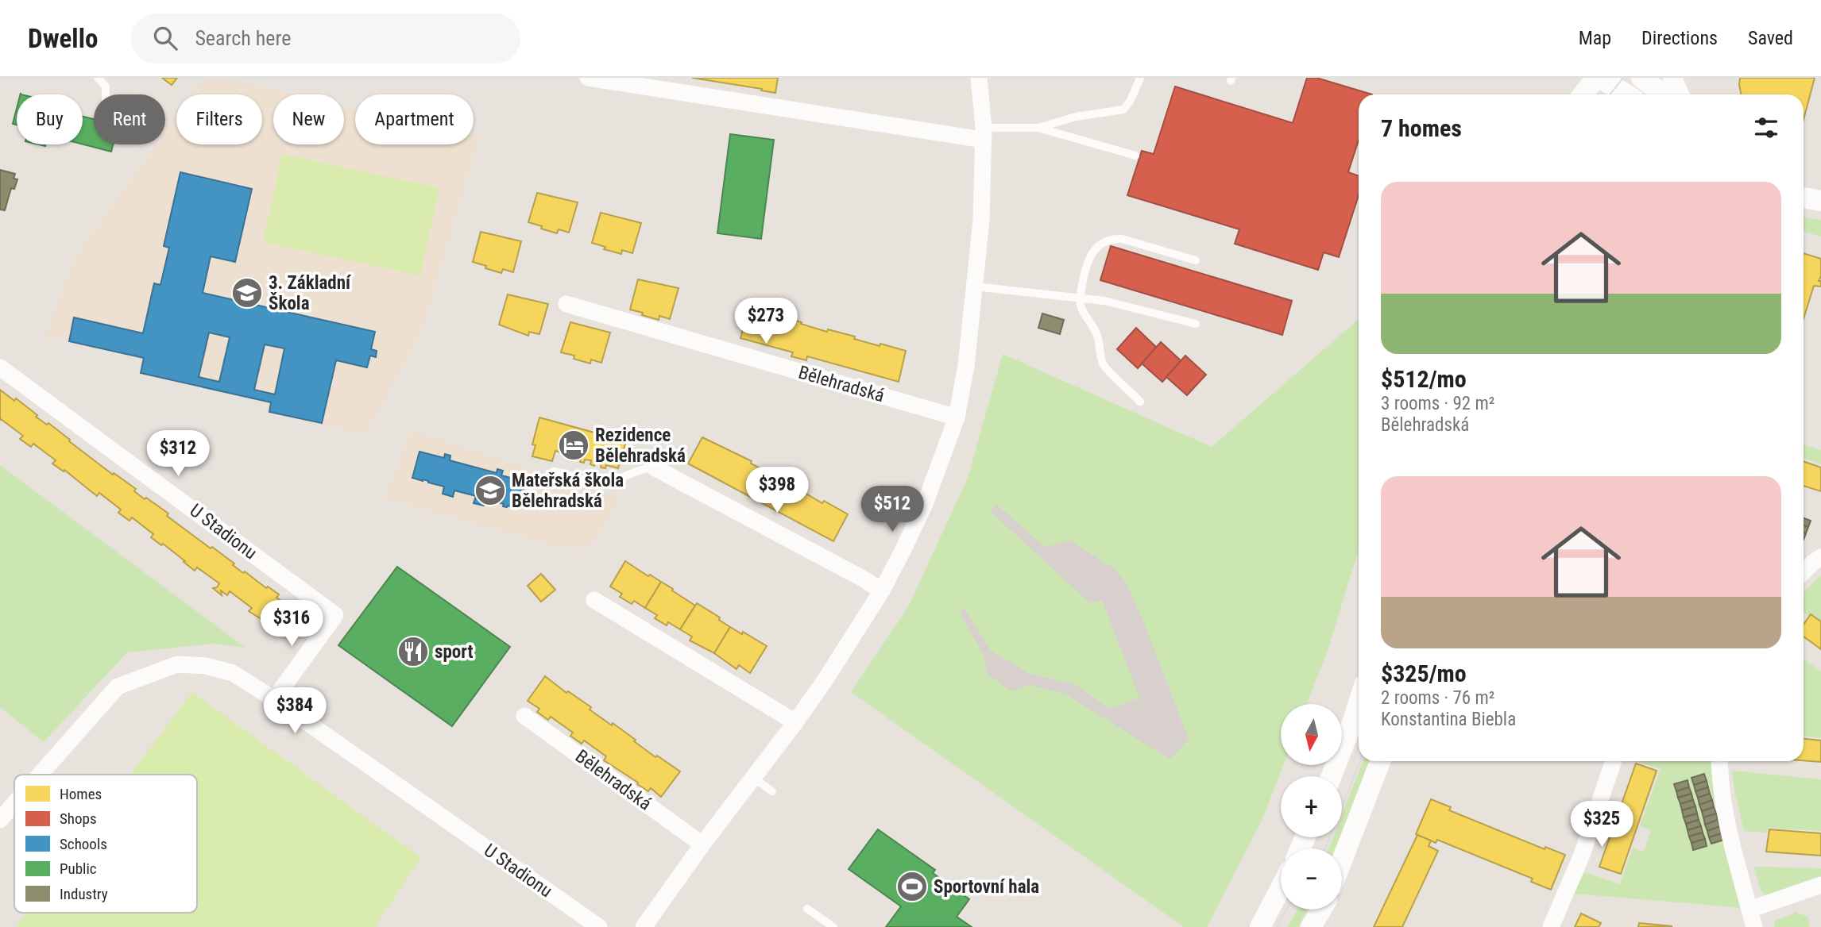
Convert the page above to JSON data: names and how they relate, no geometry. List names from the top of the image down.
{
  "streets": {
    "street": ["Bělehradská", "U Stadionu"]
  },
  "places": {
    "school or university": ["3. Základní Škola", "Mateřská škola Bělehradská"],
    "hotel": ["Rezidence Bělehradská"],
    "restaurant": ["sport"],
    "sports": ["Sportovní hala"]
  },
  "legend": [
    "Homes",
    "Shops",
    "Schools",
    "Public",
    "Industry"
  ],
  "north": "bottom",
  "page": {
    "header": "Dwello",
    "search": "Search here",
    "nav": ["Map", "Directions", "Saved"],
    "chip": [
      "Buy",
      "Rent",
      "Filters",
      "New",
      "Apartment"
    ],
    "heading": "7 homes",
    "list": [
      {
        "name": "$512/mo",
        "note": "3 rooms · 92 m² · Bělehradská"
      },
      {
        "name": "$325/mo",
        "note": "2 rooms · 76 m² · Konstantina Biebla"
      }
    ],
    "price": [
      "$273",
      "$312",
      "$398",
      "$512",
      "$316",
      "$384",
      "$325"
    ],
    "map_buttons": ["+", "−"]
  }
}
